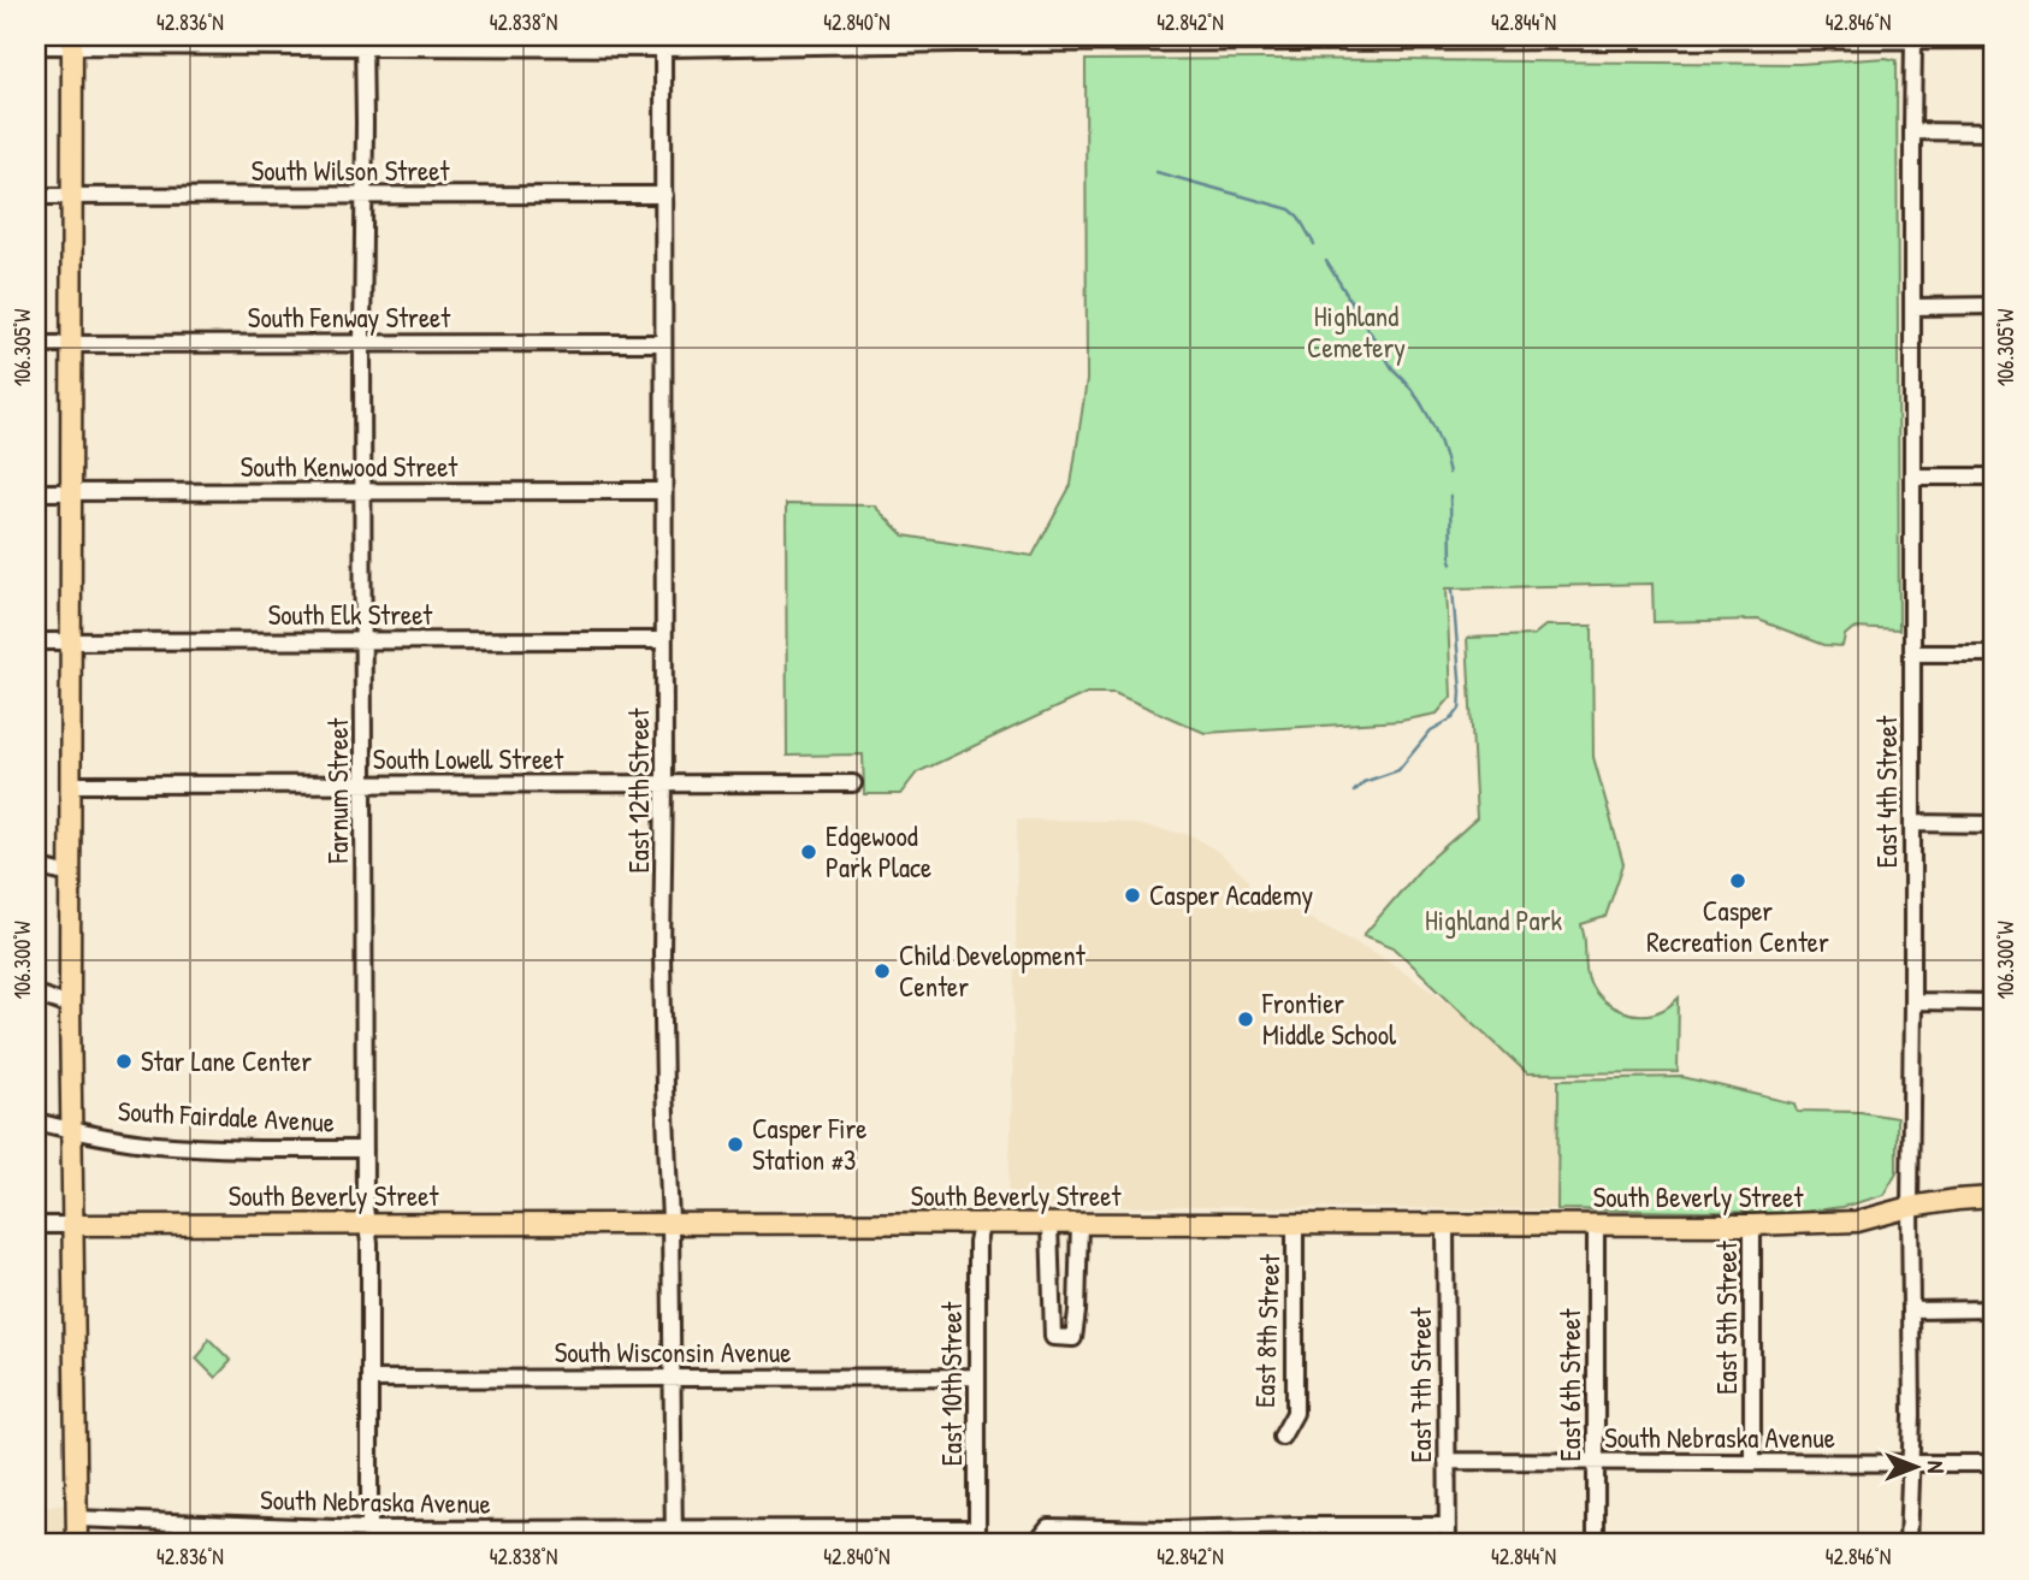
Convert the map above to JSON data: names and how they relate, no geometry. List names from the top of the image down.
{
  "streets": {
    "main road": ["South Beverly Street"],
    "street": [
      "South Wilson Street",
      "South Fenway Street",
      "South Kenwood Street",
      "South Elk Street",
      "South Lowell Street",
      "Farnum Street",
      "East 12th Street",
      "East 4th Street",
      "South Fairdale Avenue",
      "East 5th Street",
      "East 8th Street",
      "South Wisconsin Avenue",
      "East 10th Street",
      "East 7th Street",
      "East 6th Street",
      "South Nebraska Avenue"
    ]
  },
  "crossings": [
    ["South Wilson Street", "Farnum Street"],
    ["South Wilson Street", "East 12th Street"],
    ["South Fenway Street", "Farnum Street"],
    ["South Fenway Street", "East 12th Street"],
    ["South Kenwood Street", "Farnum Street"],
    ["South Kenwood Street", "East 12th Street"],
    ["South Elk Street", "Farnum Street"],
    ["South Elk Street", "East 12th Street"],
    ["South Lowell Street", "Farnum Street"],
    ["South Lowell Street", "East 12th Street"],
    ["Farnum Street", "South Fairdale Avenue"],
    ["Farnum Street", "South Beverly Street"],
    ["Farnum Street", "South Wisconsin Avenue"],
    ["Farnum Street", "South Nebraska Avenue"],
    ["East 12th Street", "South Beverly Street"],
    ["East 12th Street", "South Wisconsin Avenue"],
    ["East 12th Street", "South Nebraska Avenue"],
    ["East 4th Street", "South Beverly Street"],
    ["East 4th Street", "South Nebraska Avenue"],
    ["South Beverly Street", "East 5th Street"],
    ["South Beverly Street", "East 8th Street"],
    ["South Beverly Street", "East 10th Street"],
    ["South Beverly Street", "East 7th Street"],
    ["South Beverly Street", "East 6th Street"],
    ["East 5th Street", "South Nebraska Avenue"],
    ["South Wisconsin Avenue", "East 10th Street"],
    ["East 10th Street", "South Nebraska Avenue"],
    ["East 7th Street", "South Nebraska Avenue"],
    ["East 6th Street", "South Nebraska Avenue"]
  ],
  "parks": ["Highland Cemetery", "Highland Park"],
  "places": [
    "Edgewood Park Place",
    "Casper Recreation Center",
    "Casper Academy",
    "Child Development Center",
    "Frontier Middle School",
    "Star Lane Center",
    "Casper Fire Station #3"
  ],
  "north": "right",
  "coordinates": [
    "42.836°N",
    "42.838°N",
    "42.840°N",
    "42.842°N",
    "42.844°N",
    "42.846°N",
    "106.305°W",
    "106.300°W"
  ]
}
